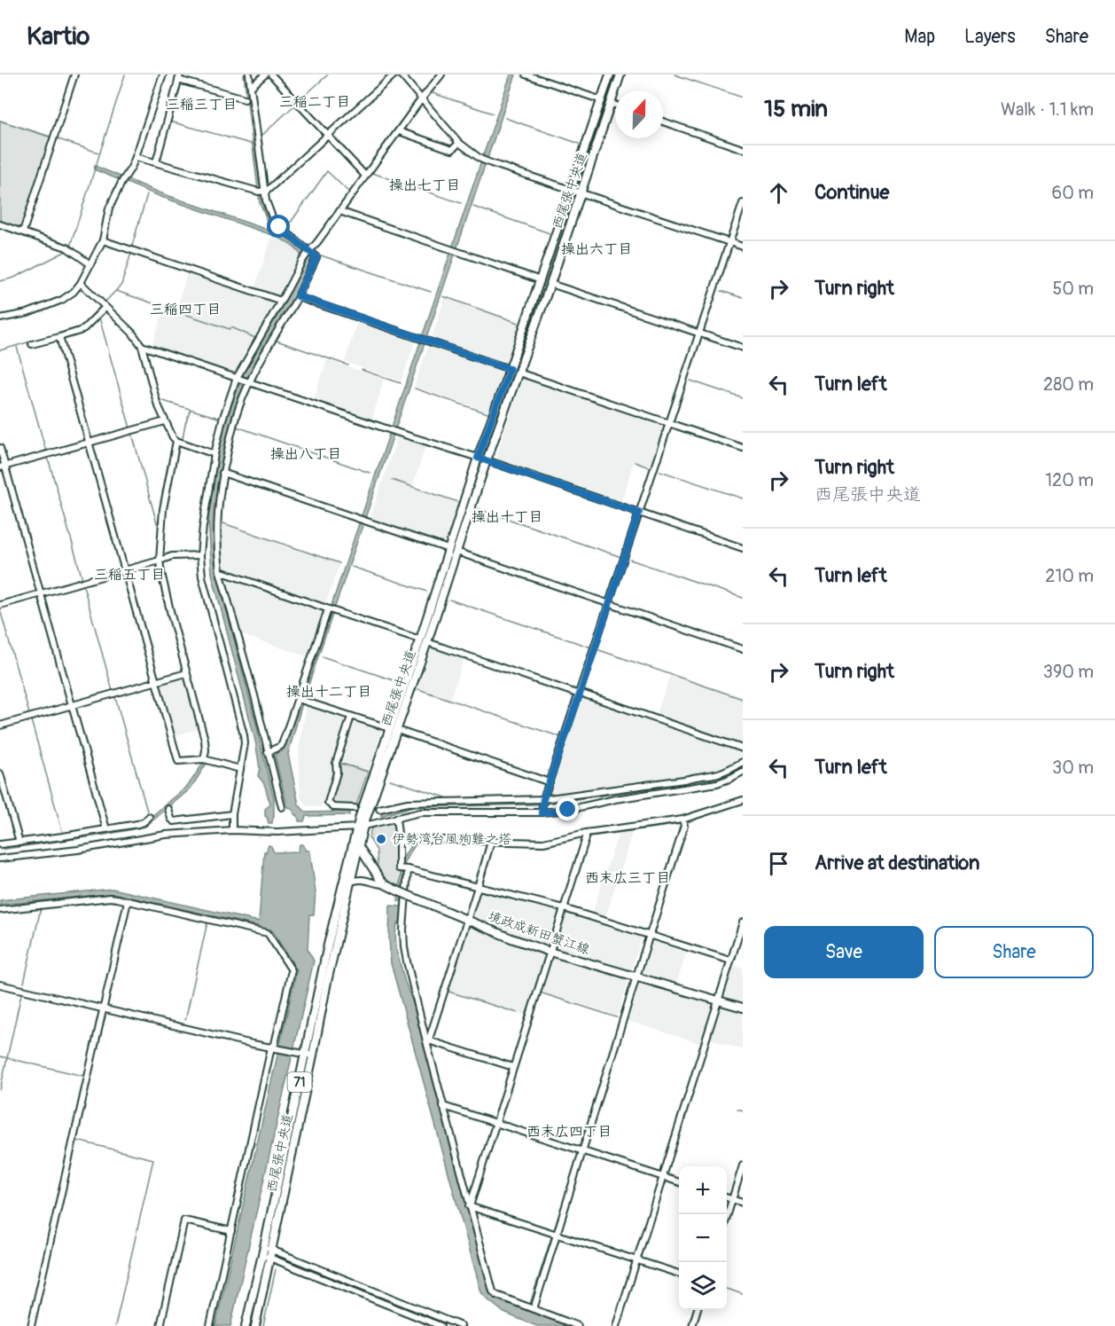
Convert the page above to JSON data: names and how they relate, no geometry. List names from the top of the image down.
{
  "streets": {
    "main road": ["西尾張中央道", "境政成新田蟹江線", "71"]
  },
  "crossings": [
    ["西尾張中央道", "境政成新田蟹江線"]
  ],
  "districts": [
    "三稲二丁目",
    "三稲三丁目",
    "操出七丁目",
    "操出六丁目",
    "三稲四丁目",
    "操出八丁目",
    "操出十丁目",
    "三稲五丁目",
    "操出十二丁目",
    "西末広三丁目",
    "西末広四丁目"
  ],
  "places": ["伊勢湾台風殉難之塔"],
  "north": "top",
  "page": {
    "header": "Kartio",
    "nav": ["Map", "Layers", "Share"],
    "heading": ["15 min", "Walk · 1.1 km"],
    "list": [
      ["Continue", "60 m"],
      ["Turn right", "50 m"],
      ["Turn left", "280 m"],
      ["Turn right", "西尾張中央道", "120 m"],
      ["Turn left", "210 m"],
      ["Turn right", "390 m"],
      ["Turn left", "30 m"],
      "Arrive at destination"
    ],
    "buttons": ["Save", "Share"],
    "map_buttons": ["+", "−"]
  }
}
